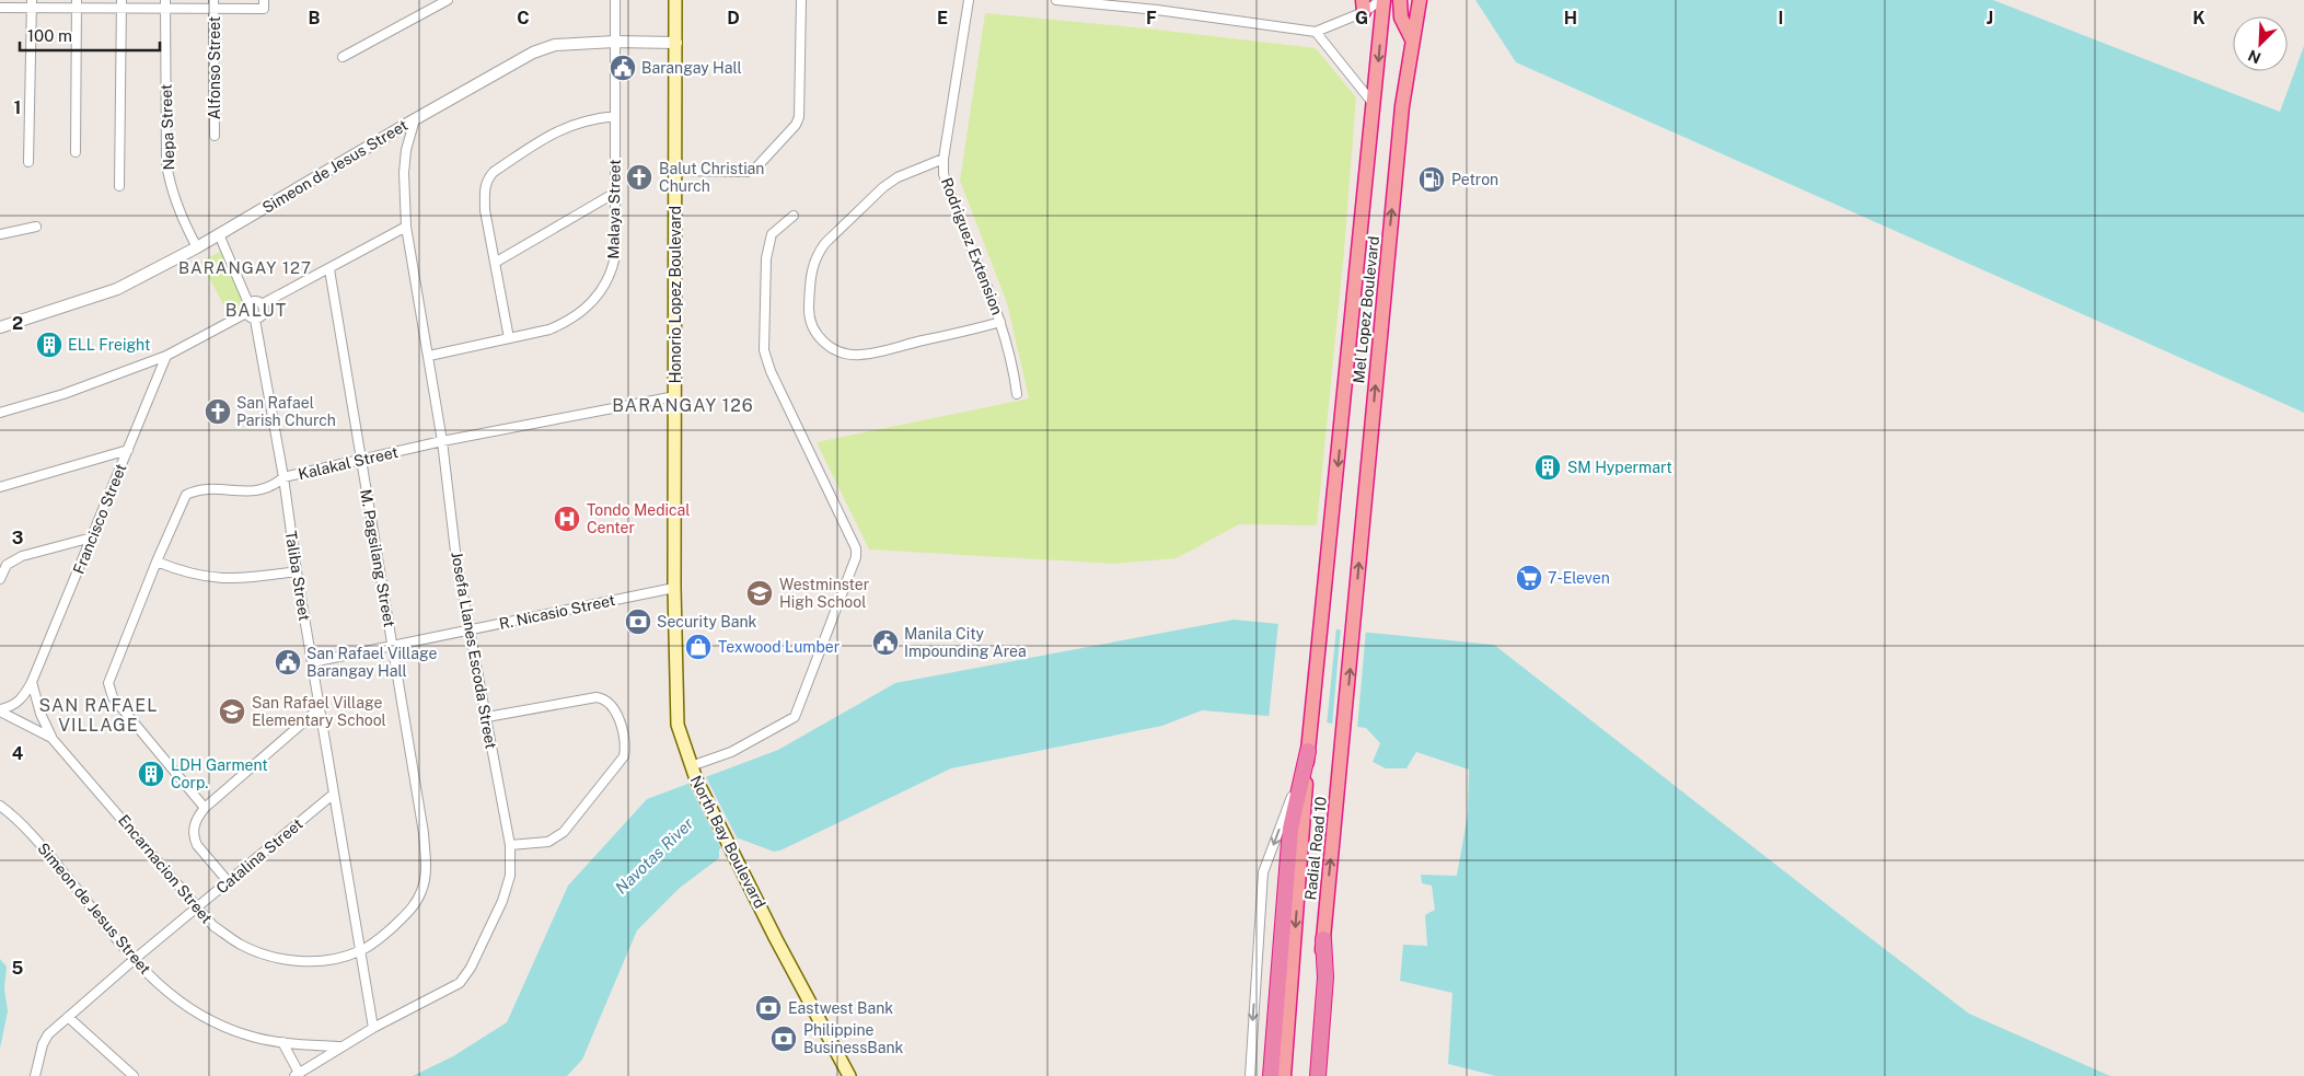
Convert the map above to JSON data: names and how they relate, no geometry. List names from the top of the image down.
{
  "streets": {
    "highway": ["Mel Lopez Boulevard", "Radial Road 10"],
    "main road": ["Honorio Lopez Boulevard", "North Bay Boulevard"],
    "street": [
      "Alfonso Street",
      "Nepa Street",
      "Simeon de Jesus Street",
      "Malaya Street",
      "Rodriguez Extension",
      "Kalakal Street",
      "Francisco Street",
      "M. Pagsilang Street",
      "Taliba Street",
      "R. Nicasio Street",
      "Josefa Llanes Escoda Street",
      "Catalina Street",
      "Encarnacion Street"
    ]
  },
  "crossings": [
    ["Nepa Street", "Simeon de Jesus Street"],
    ["Simeon de Jesus Street", "Malaya Street"],
    ["Simeon de Jesus Street", "Honorio Lopez Boulevard"],
    ["Simeon de Jesus Street", "Josefa Llanes Escoda Street"],
    ["Simeon de Jesus Street", "Catalina Street"],
    ["Malaya Street", "Josefa Llanes Escoda Street"],
    ["Honorio Lopez Boulevard", "Kalakal Street"],
    ["Honorio Lopez Boulevard", "R. Nicasio Street"],
    ["Honorio Lopez Boulevard", "North Bay Boulevard"],
    ["Mel Lopez Boulevard", "Radial Road 10"],
    ["Kalakal Street", "M. Pagsilang Street"],
    ["Kalakal Street", "Taliba Street"],
    ["Kalakal Street", "Josefa Llanes Escoda Street"],
    ["Francisco Street", "Encarnacion Street"],
    ["M. Pagsilang Street", "Taliba Street"],
    ["M. Pagsilang Street", "R. Nicasio Street"],
    ["M. Pagsilang Street", "Encarnacion Street"],
    ["Taliba Street", "R. Nicasio Street"],
    ["Taliba Street", "Josefa Llanes Escoda Street"],
    ["Taliba Street", "Catalina Street"],
    ["Taliba Street", "Encarnacion Street"],
    ["R. Nicasio Street", "Josefa Llanes Escoda Street"],
    ["R. Nicasio Street", "North Bay Boulevard"],
    ["Catalina Street", "Encarnacion Street"]
  ],
  "districts": [
    "BARANGAY 127",
    "BALUT",
    "BARANGAY 126",
    "SAN RAFAEL VILLAGE"
  ],
  "water": ["Navotas River"],
  "places": {
    "public building": ["Barangay Hall", "Manila City Impounding Area", "San Rafael Village Barangay Hall"],
    "church": ["Balut Christian Church", "San Rafael Parish Church"],
    "fuel station": ["Petron"],
    "building": ["ELL Freight", "SM Hypermart", "LDH Garment Corp."],
    "hospital": ["Tondo Medical Center"],
    "supermarket": ["7-Eleven"],
    "school or university": ["Westminster High School", "San Rafael Village Elementary School"],
    "bank": ["Security Bank", "Eastwest Bank", "Philippine BusinessBank"],
    "shop": ["Texwood Lumber"]
  },
  "scale_bar": "100 m",
  "north": "bottom left",
  "grid": {
    "columns": [
      "B",
      "C",
      "D",
      "E",
      "F",
      "G",
      "H",
      "I",
      "J",
      "K"
    ],
    "rows": [
      "1",
      "2",
      "3",
      "4",
      "5"
    ]
  }
}
